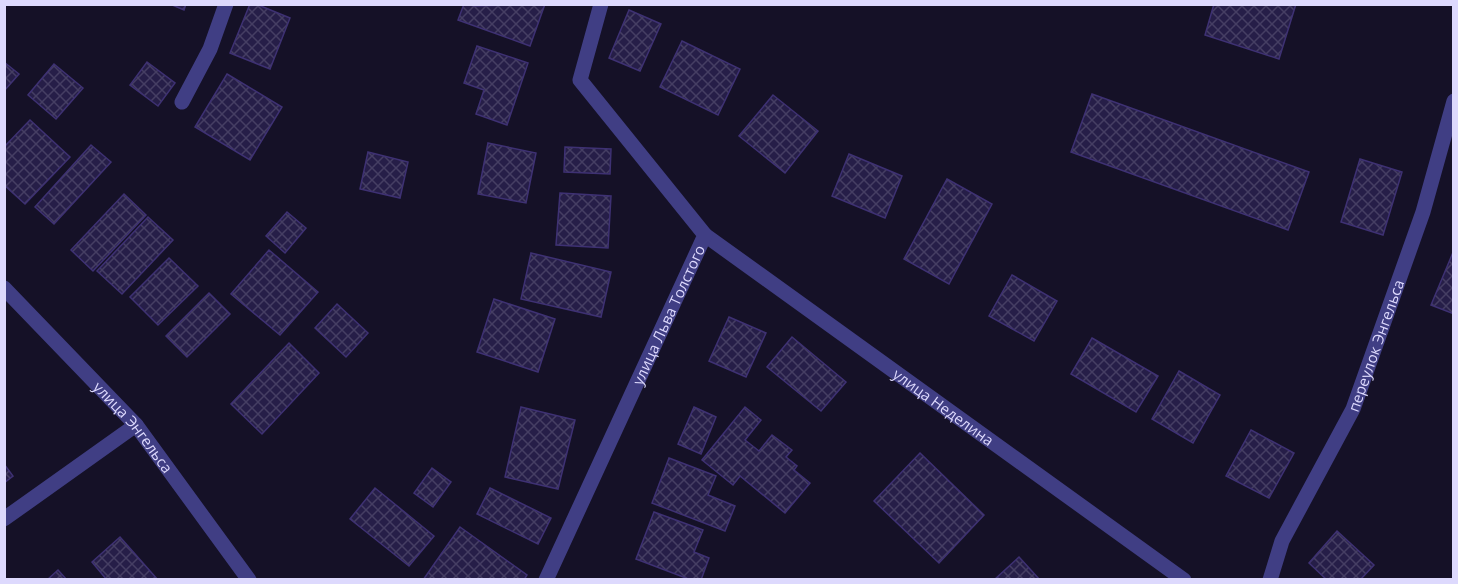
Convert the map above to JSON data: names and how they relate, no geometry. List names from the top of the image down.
{
  "streets": {
    "street": [
      "улица Льва Толстого",
      "переулок Энгельса",
      "улица Неделина",
      "улица Энгельса"
    ]
  },
  "crossings": [
    ["улица Льва Толстого", "улица Неделина"]
  ]
}
